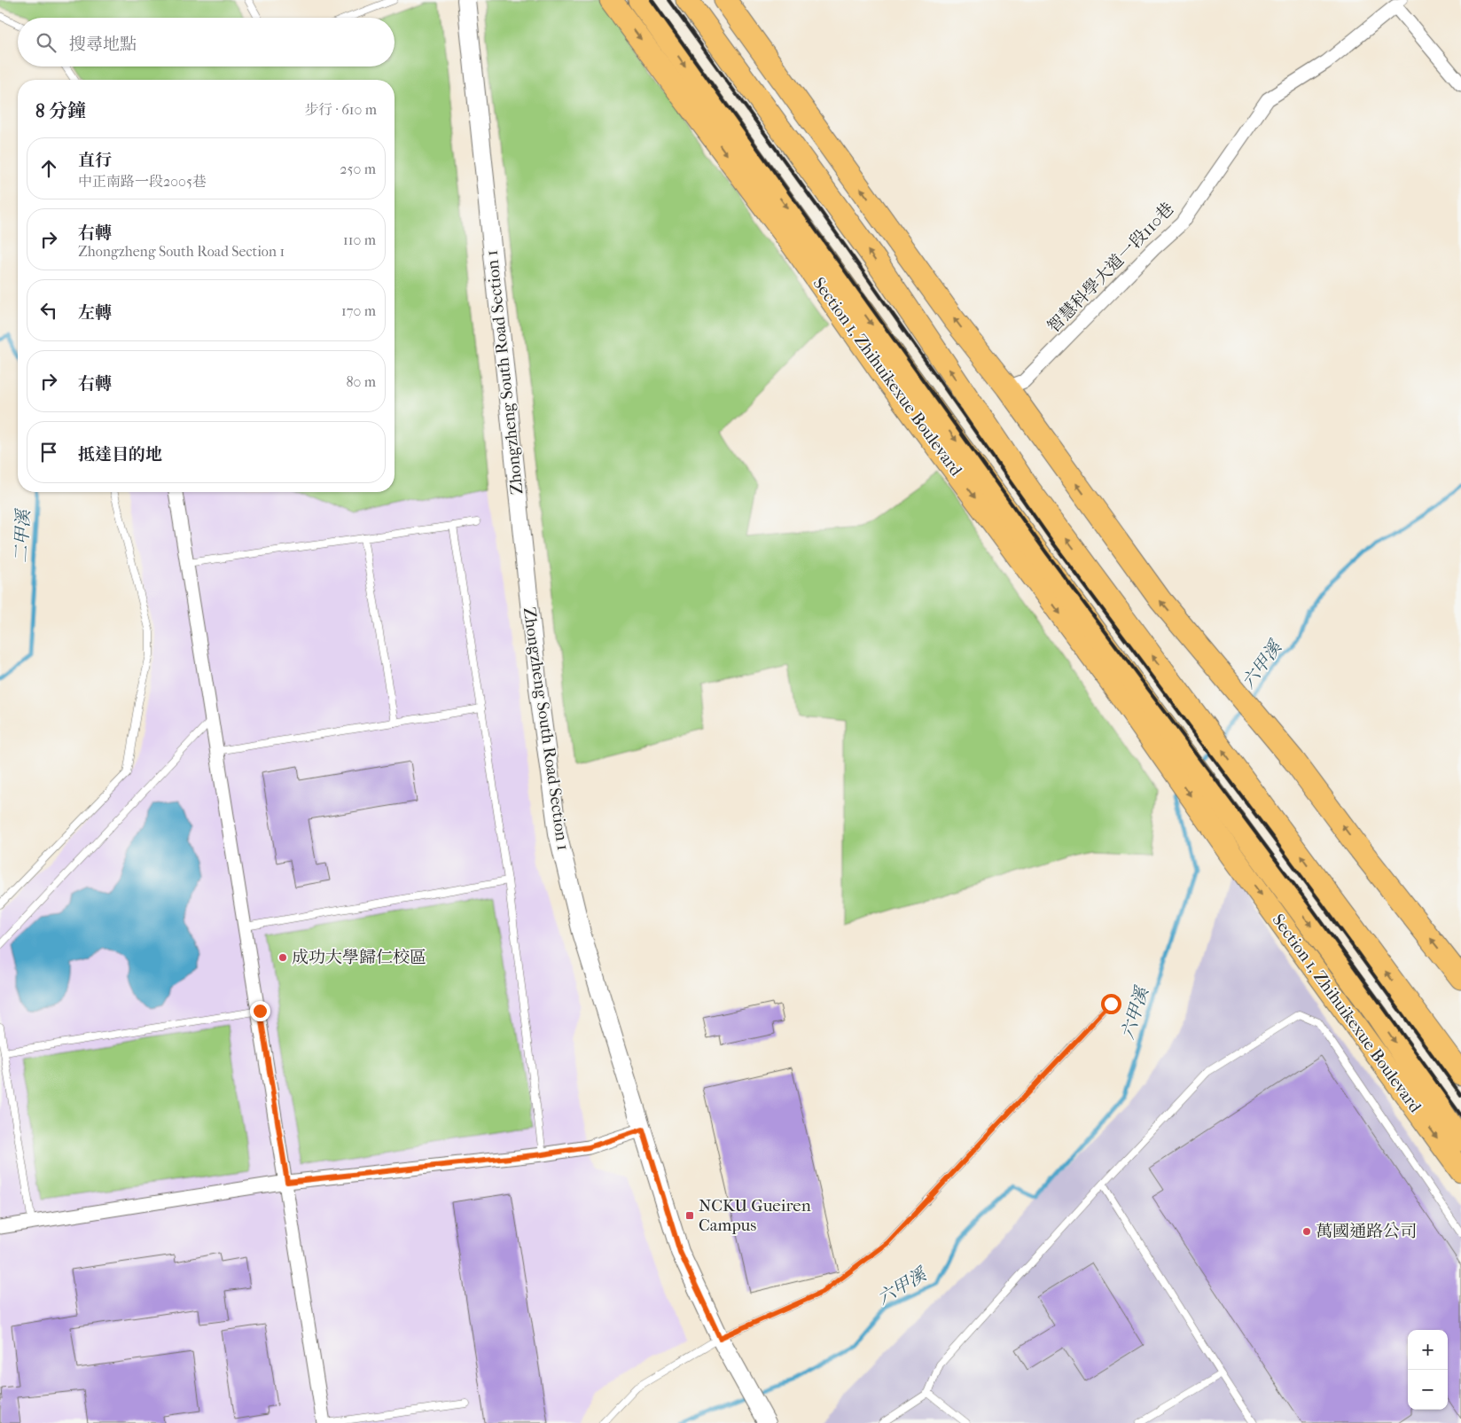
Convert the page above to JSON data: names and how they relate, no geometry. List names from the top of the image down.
{
  "streets": {
    "main road": ["Section 1, Zhihuikexue Boulevard"],
    "street": ["智慧科學大道一段110巷", "Zhongzheng South Road Section 1"]
  },
  "water": ["二甲溪", "六甲溪"],
  "places": {
    "other": ["成功大學歸仁校區", "萬國通路公司"],
    "transit": ["NCKU Gueiren Campus"]
  },
  "page": {
    "search": "搜尋地點",
    "heading": ["8 分鐘", "步行 · 610 m"],
    "list": [
      ["直行", "中正南路一段2005巷", "250 m"],
      ["右轉", "Zhongzheng South Road Section 1", "110 m"],
      ["左轉", "170 m"],
      ["右轉", "80 m"],
      "抵達目的地"
    ],
    "map_buttons": ["+", "−"]
  }
}
